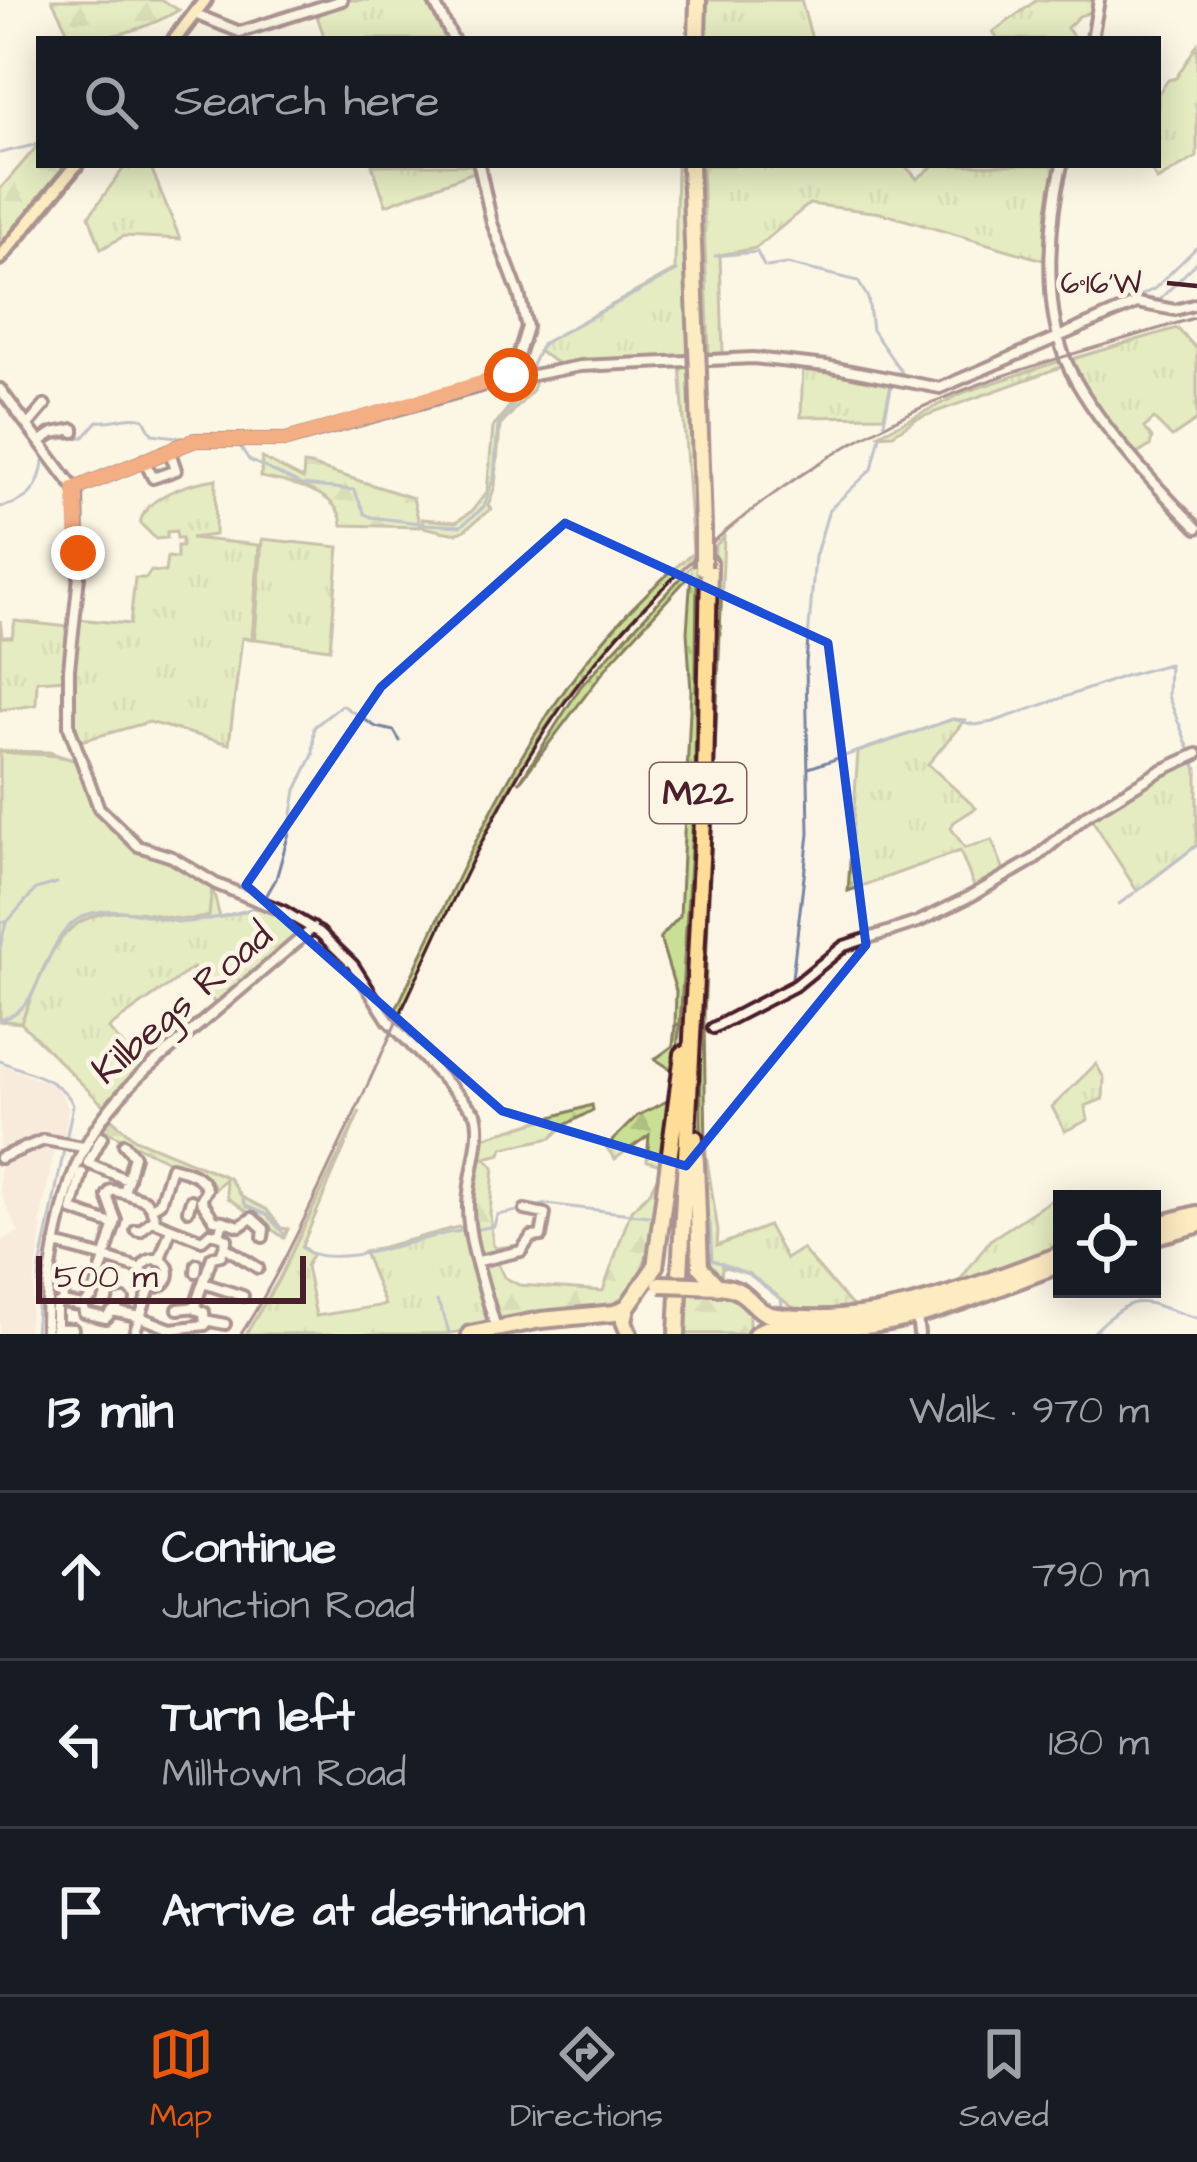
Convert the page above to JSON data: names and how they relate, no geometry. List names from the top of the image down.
{
  "streets": {
    "highway": ["M22"],
    "street": ["Kilbegs Road"]
  },
  "scale_bar": "500 m",
  "page": {
    "search": "Search here",
    "scale": "500 m",
    "heading": ["13 min", "Walk · 970 m"],
    "list": [
      ["Continue", "Junction Road", "790 m"],
      ["Turn left", "Milltown Road", "180 m"],
      "Arrive at destination"
    ],
    "nav": ["Map", "Directions", "Saved"]
  },
  "coordinates": ["6°16'W"]
}
